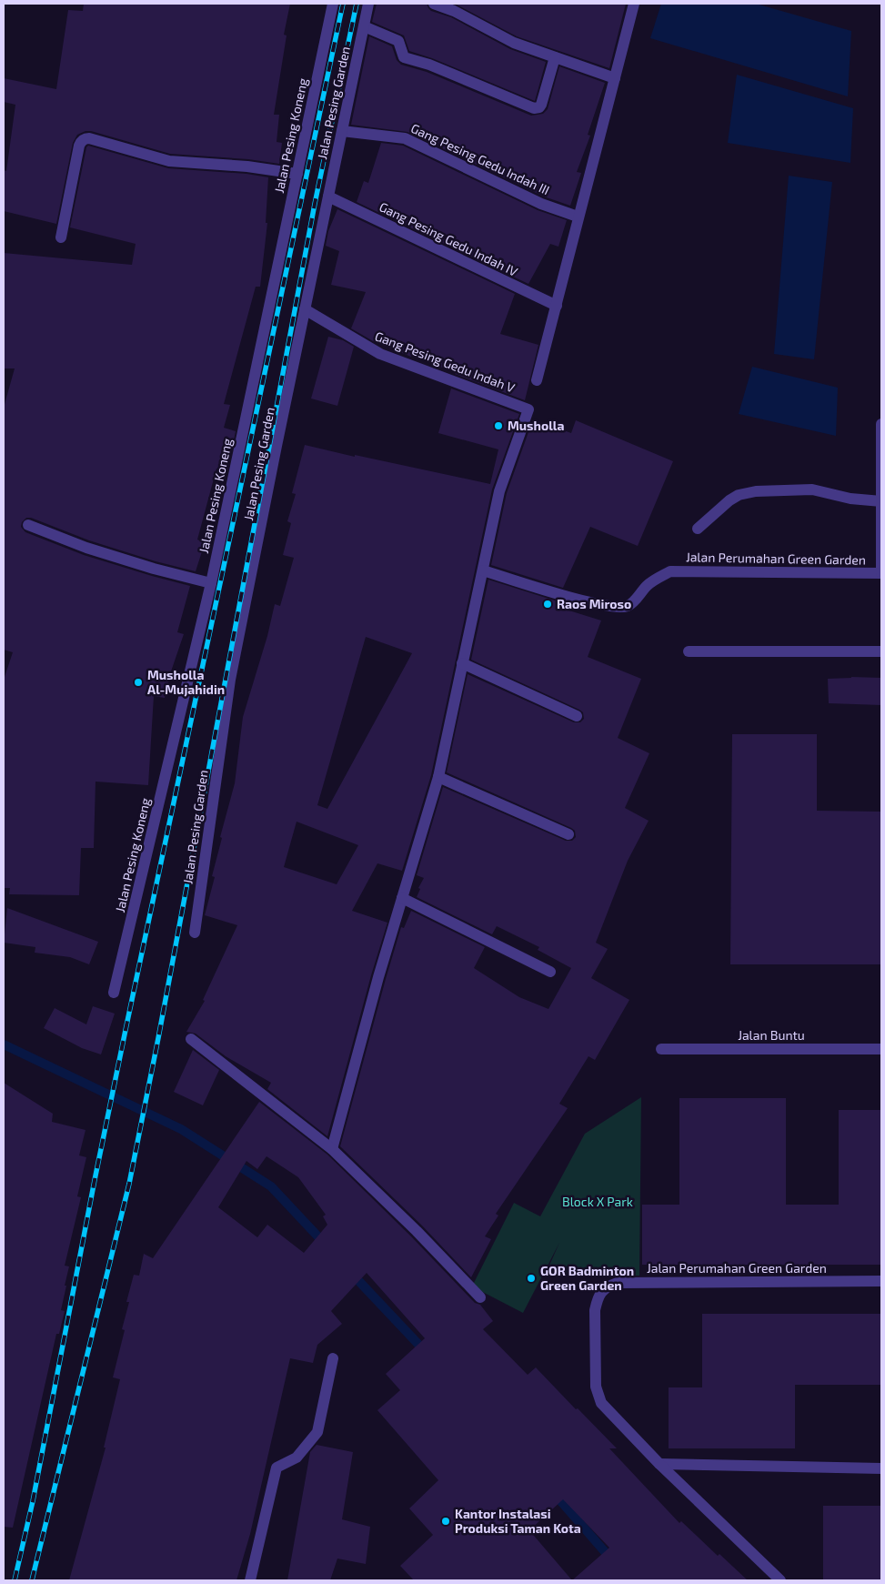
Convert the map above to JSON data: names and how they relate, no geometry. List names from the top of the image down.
{
  "streets": {
    "street": [
      "Jalan Pesing Garden",
      "Jalan Pesing Koneng",
      "Gang Pesing Gedu Indah III",
      "Gang Pesing Gedu Indah IV",
      "Gang Pesing Gedu Indah V",
      "Jalan Perumahan Green Garden",
      "Jalan Buntu"
    ]
  },
  "crossings": [
    ["Jalan Pesing Garden", "Gang Pesing Gedu Indah III"],
    ["Jalan Pesing Garden", "Gang Pesing Gedu Indah IV"],
    ["Jalan Pesing Garden", "Gang Pesing Gedu Indah V"],
    ["Gang Pesing Gedu Indah V", "Jalan Perumahan Green Garden"]
  ],
  "parks": ["Block X Park"],
  "places": [
    "Musholla",
    "Raos Miroso",
    "Musholla Al-Mujahidin",
    "GOR Badminton Green Garden",
    "Kantor Instalasi Produksi Taman Kota"
  ]
}
